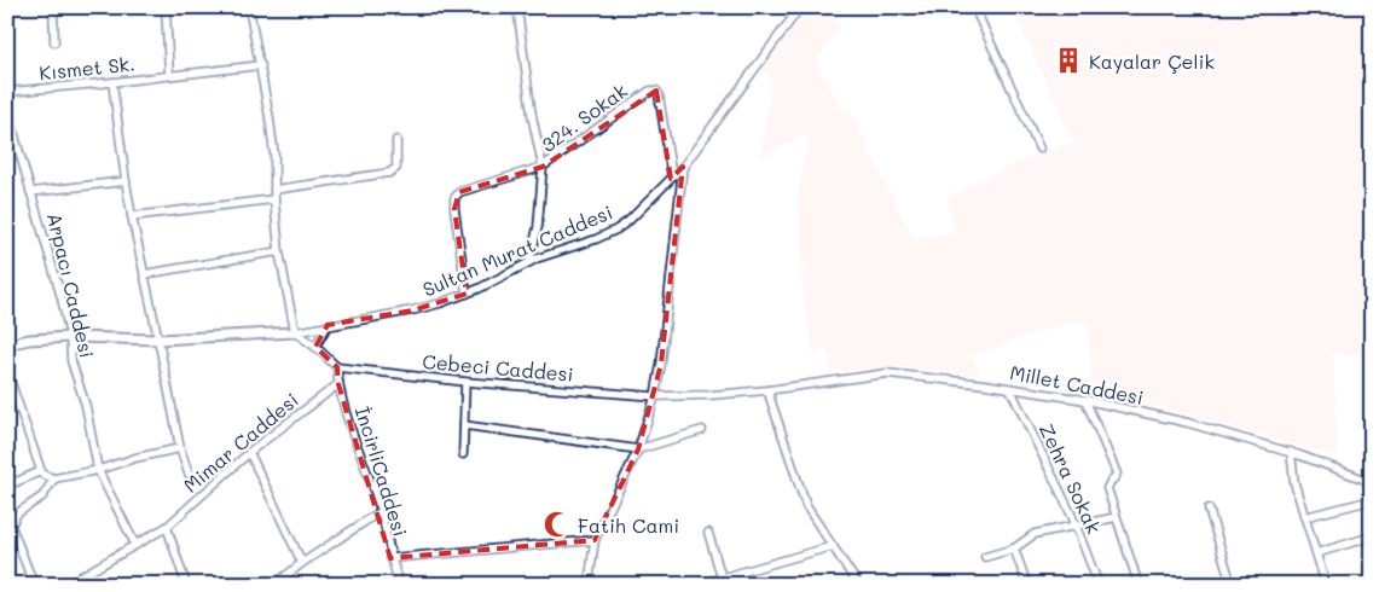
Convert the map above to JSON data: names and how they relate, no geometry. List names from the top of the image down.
{
  "streets": {
    "street": [
      "Kısmet Sk.",
      "324. Sokak",
      "Sultan Murat Caddesi",
      "Arpacı Caddesi",
      "Cebeci Caddesi",
      "Millet Caddesi",
      "Mimar Caddesi",
      "İncirliCaddesi",
      "Zehra Sokak"
    ]
  },
  "crossings": [
    ["324. Sokak", "Sultan Murat Caddesi"],
    ["Arpacı Caddesi", "Mimar Caddesi"],
    ["Cebeci Caddesi", "Millet Caddesi"],
    ["Cebeci Caddesi", "İncirliCaddesi"],
    ["Millet Caddesi", "Zehra Sokak"],
    ["Mimar Caddesi", "İncirliCaddesi"]
  ],
  "places": {
    "building": ["Kayalar Çelik"],
    "mosque": ["Fatih Cami"]
  }
}
